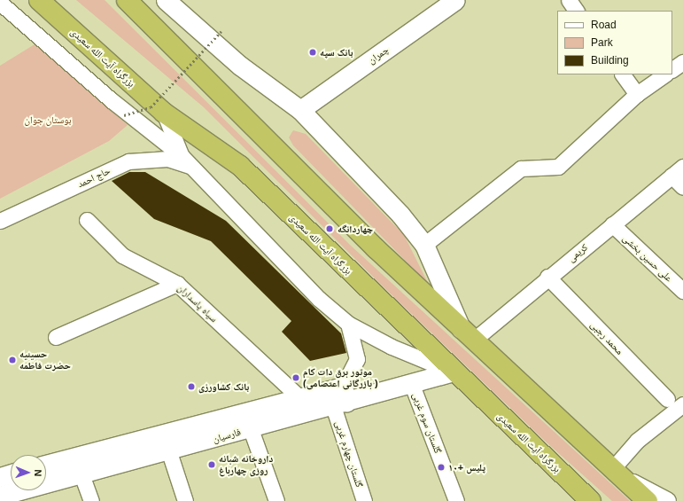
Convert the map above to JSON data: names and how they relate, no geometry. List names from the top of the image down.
{
  "streets": {
    "highway": ["بزرگراه آیت الله سعیدی"],
    "street": [
      "چمران",
      "حاج احمد",
      "کریمی",
      "علی حسین بخشی",
      "سپاه پاسداران",
      "محمد رجبی",
      "گلستان سوم غربی",
      "فارسیان",
      "گلستان چهارم غربی"
    ]
  },
  "crossings": [
    ["بزرگراه آیت الله سعیدی", "فارسیان"],
    ["کریمی", "علی حسین بخشی"],
    ["کریمی", "محمد رجبی"],
    ["سپاه پاسداران", "فارسیان"],
    ["گلستان سوم غربی", "فارسیان"],
    ["فارسیان", "گلستان چهارم غربی"]
  ],
  "parks": ["بوستان جوان"],
  "places": [
    "بانک سپه",
    "چهاردانگه",
    "حسینیه حضرت فاطمه",
    "موتور برق دات کام (بازرگانی اعتصامی )",
    "بانک کشاورزی",
    "داروخانه شبانه روزی چهارباغ",
    "پلیس +۱۰"
  ],
  "legend": ["Road", "Park", "Building"],
  "north": "right"
}
